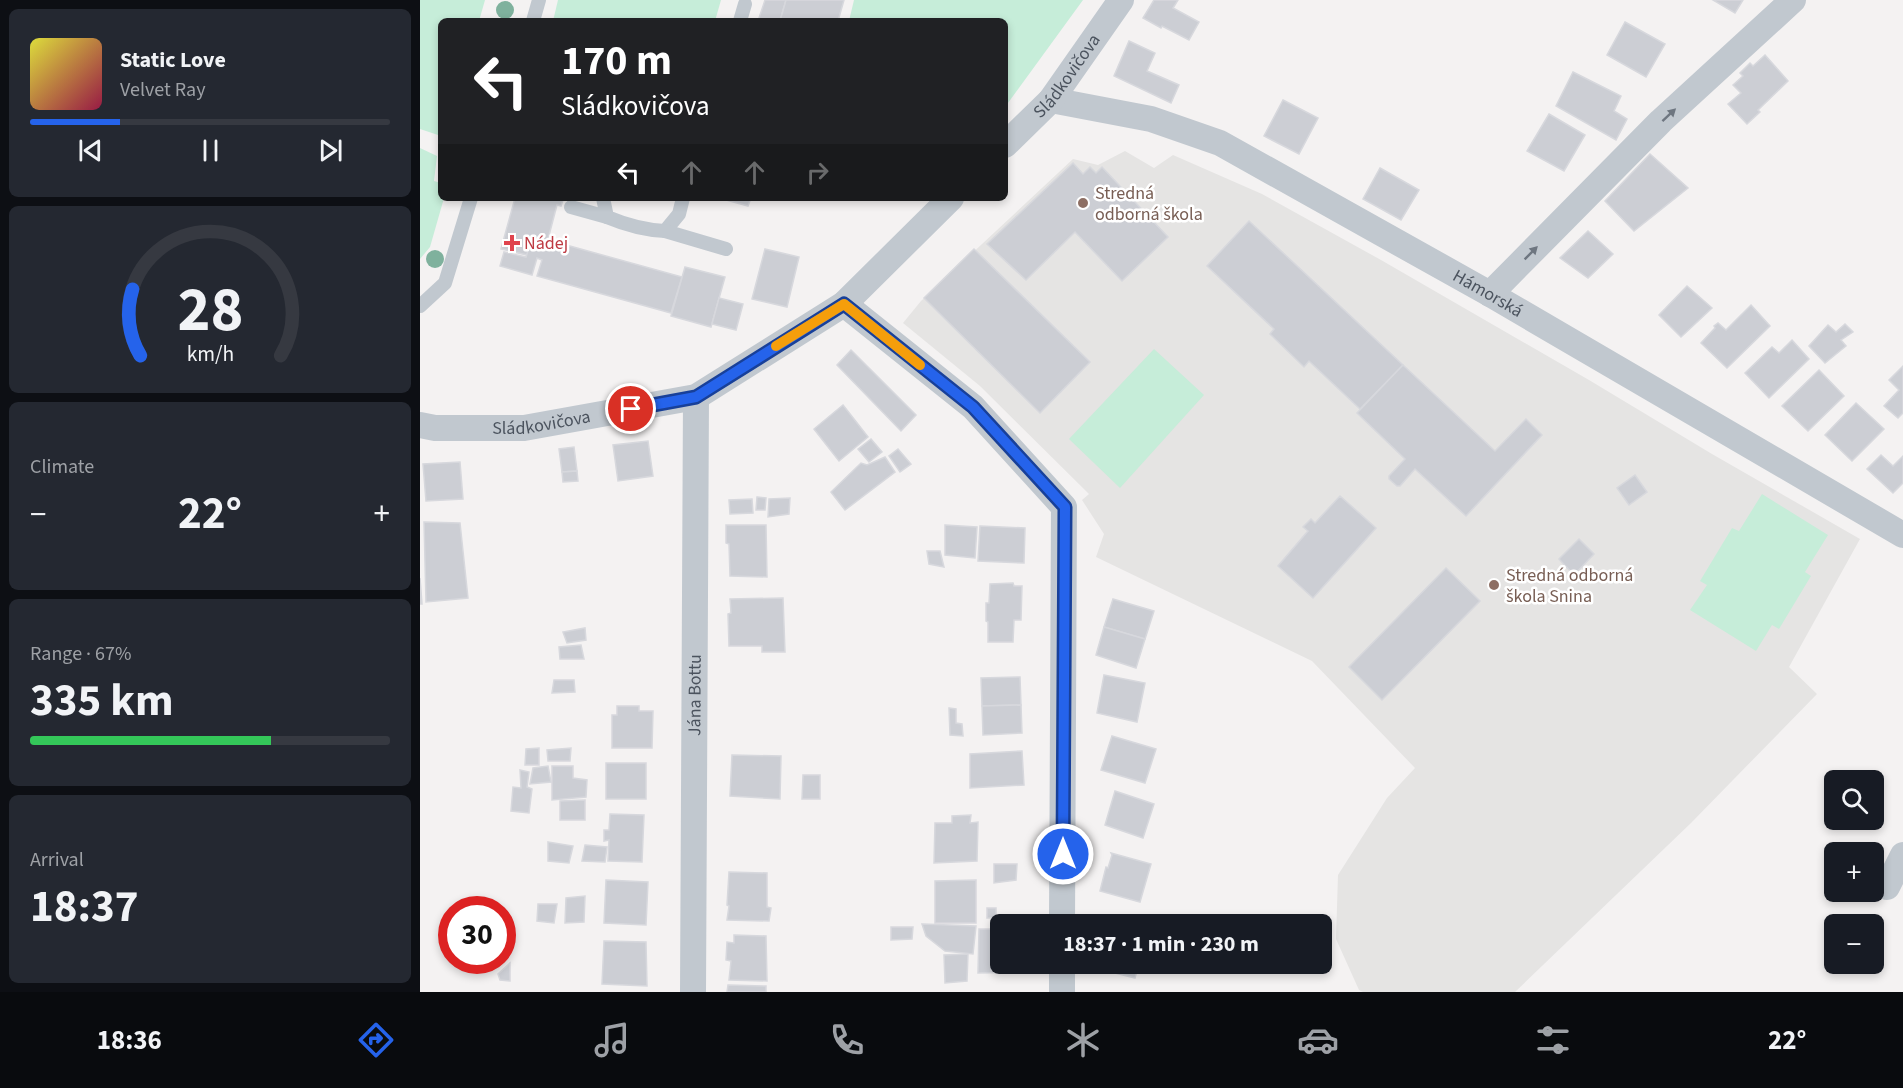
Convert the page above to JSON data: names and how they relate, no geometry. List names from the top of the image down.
{
  "streets": {
    "street": ["Sládkovičova", "Hámorská", "Jána Bottu"]
  },
  "crossings": [
    ["Sládkovičova", "Hámorská"],
    ["Sládkovičova", "Jána Bottu"]
  ],
  "places": {
    "other": ["Stredná odborná škola", "Stredná odborná škola Snina"],
    "health": ["Nádej"]
  },
  "page": {
    "turn": ["170 m", "Sládkovičova"],
    "song": ["Static Love", "Velvet Ray"],
    "tile": [
      "Climate",
      ["Range · 67%", "335 km"],
      ["Arrival", "18:37"]
    ],
    "heat": ["−", "22°", "+"],
    "map_buttons": ["+", "−"],
    "limit": "30",
    "trip": "18:37 · 1 min · 230 m",
    "tabs": ["18:36", "22°"],
    "gauge": ["28", "km/h"]
  }
}
